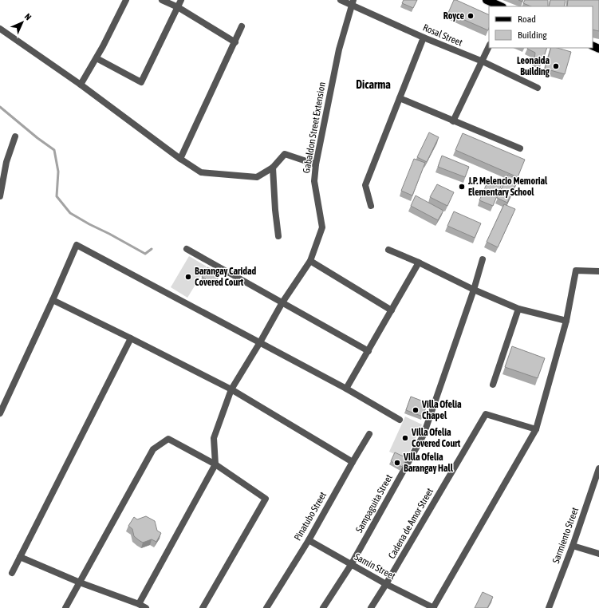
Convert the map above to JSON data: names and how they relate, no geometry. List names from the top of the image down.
{
  "streets": {
    "street": [
      "Rosal Street",
      "Gabaldon Street Extension",
      "Sampaguita Street",
      "Pinatubo Street",
      "Cadena de Amor Street",
      "Sarmiento Street",
      "Samin Street"
    ]
  },
  "crossings": [
    ["Rosal Street", "Gabaldon Street Extension"],
    ["Sampaguita Street", "Samin Street"],
    ["Pinatubo Street", "Samin Street"],
    ["Cadena de Amor Street", "Samin Street"]
  ],
  "districts": ["Dicarma"],
  "places": [
    "Royce",
    "Leonaida Building",
    "J.P. Melencio Memorial Elementary School",
    "Barangay Caridad Covered Court",
    "Villa Ofelia Chapel",
    "Villa Ofelia Covered Court",
    "Villa Ofelia Barangay Hall"
  ],
  "legend": ["Road", "Building"],
  "north": "top right"
}
